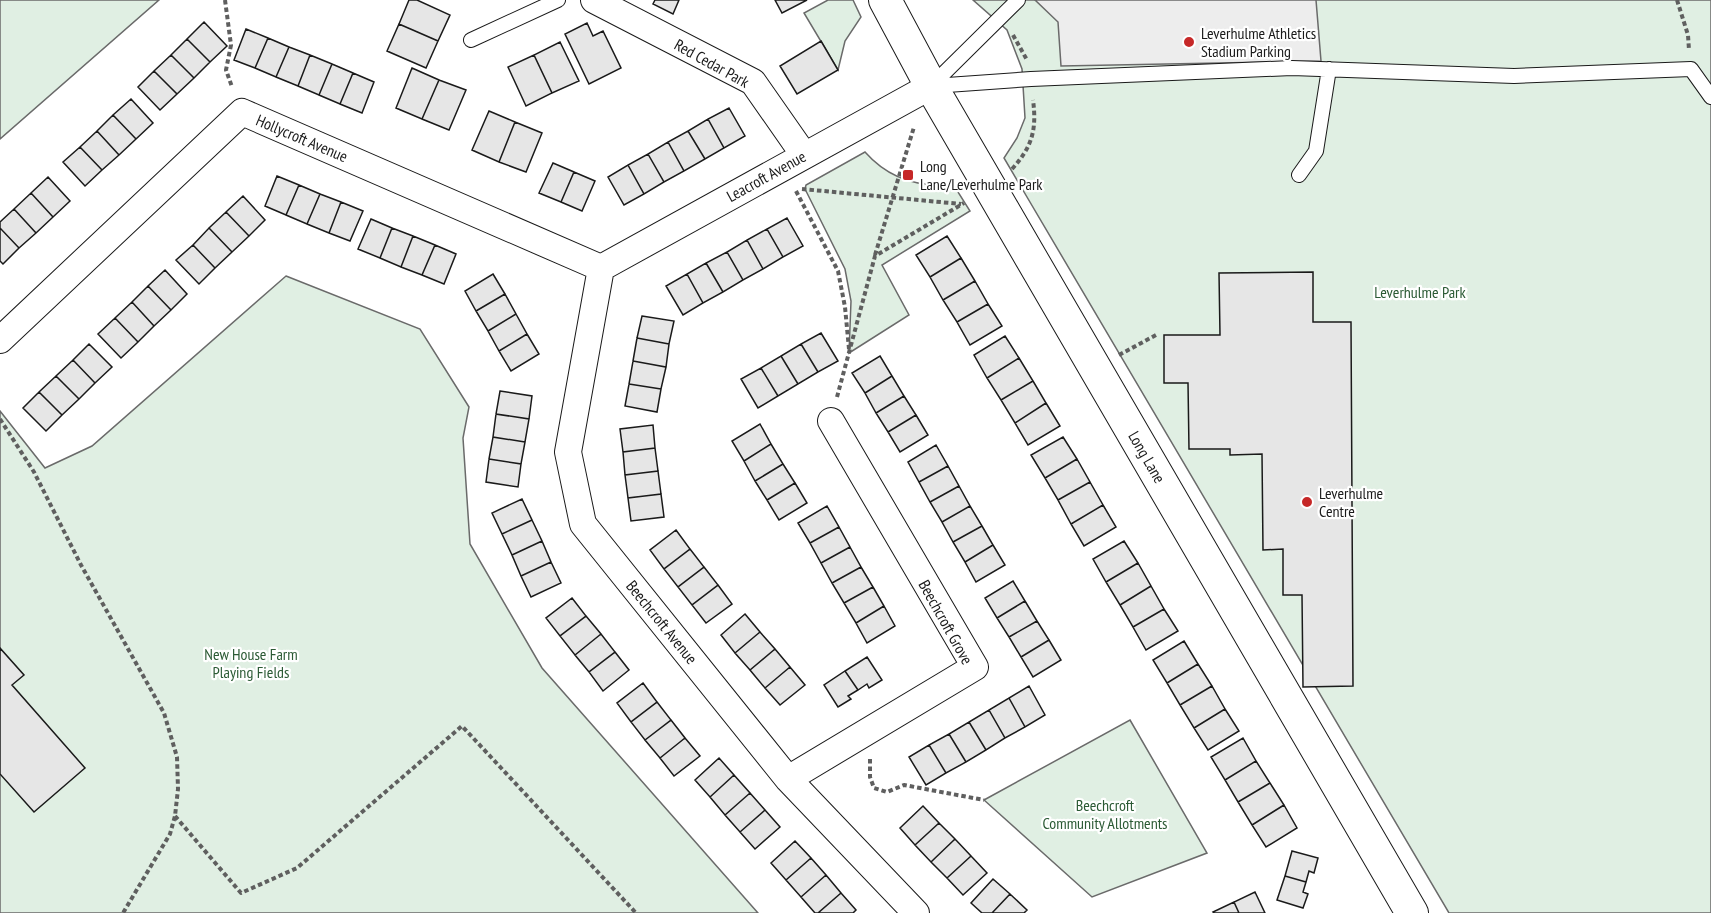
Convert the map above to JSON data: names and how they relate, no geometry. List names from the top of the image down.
{
  "streets": {
    "street": [
      "Red Cedar Park",
      "Hollycroft Avenue",
      "Leacroft Avenue",
      "Long Lane",
      "Beechcroft Avenue",
      "Beechcroft Grove"
    ]
  },
  "crossings": [
    ["Red Cedar Park", "Leacroft Avenue"],
    ["Hollycroft Avenue", "Leacroft Avenue"],
    ["Hollycroft Avenue", "Beechcroft Avenue"],
    ["Leacroft Avenue", "Long Lane"],
    ["Leacroft Avenue", "Beechcroft Avenue"],
    ["Beechcroft Avenue", "Beechcroft Grove"]
  ],
  "parks": ["Leverhulme Park", "New House Farm Playing Fields", "Beechcroft Community Allotments"],
  "places": {
    "other": ["Leverhulme Athletics Stadium Parking", "Leverhulme Centre"],
    "transit": ["Long Lane/Leverhulme Park"]
  }
}
